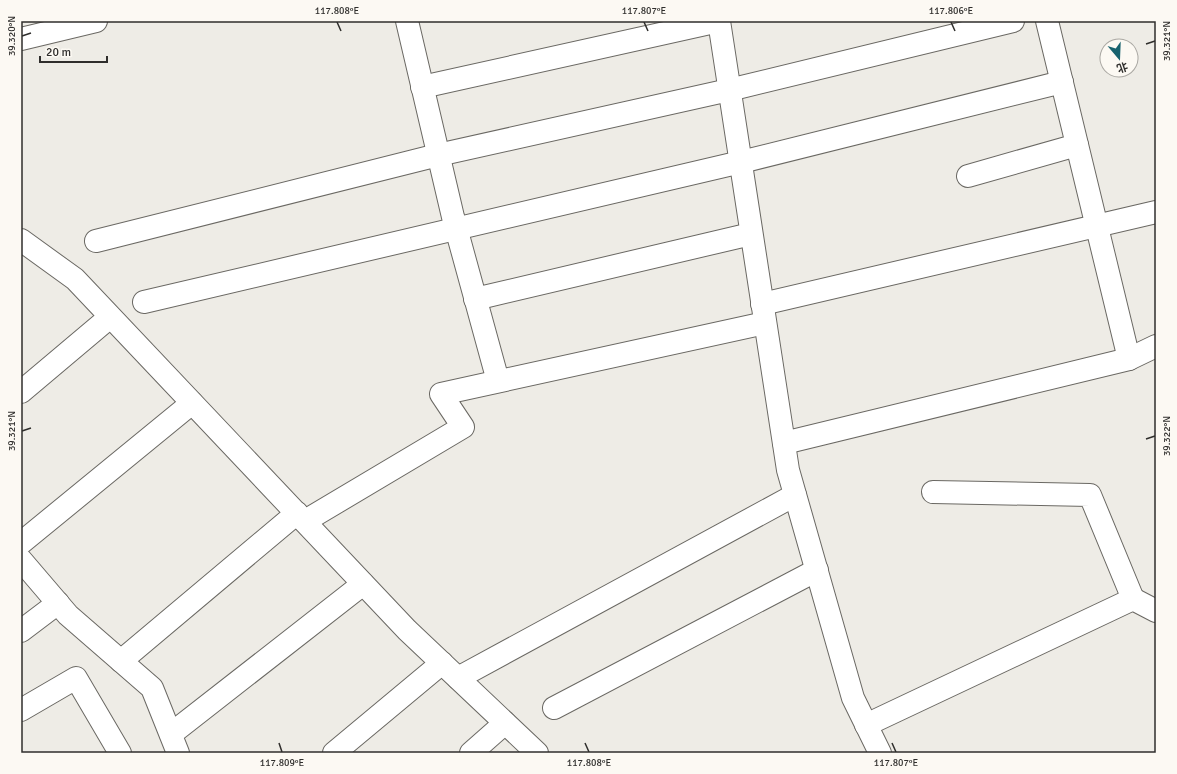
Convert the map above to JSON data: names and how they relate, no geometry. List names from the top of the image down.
{
  "scale_bar": "20 m",
  "north": "bottom",
  "coordinates": [
    "117.808°E",
    "117.807°E",
    "117.806°E",
    "39.320°N",
    "39.321°N",
    "39.322°N",
    "117.809°E"
  ]
}
